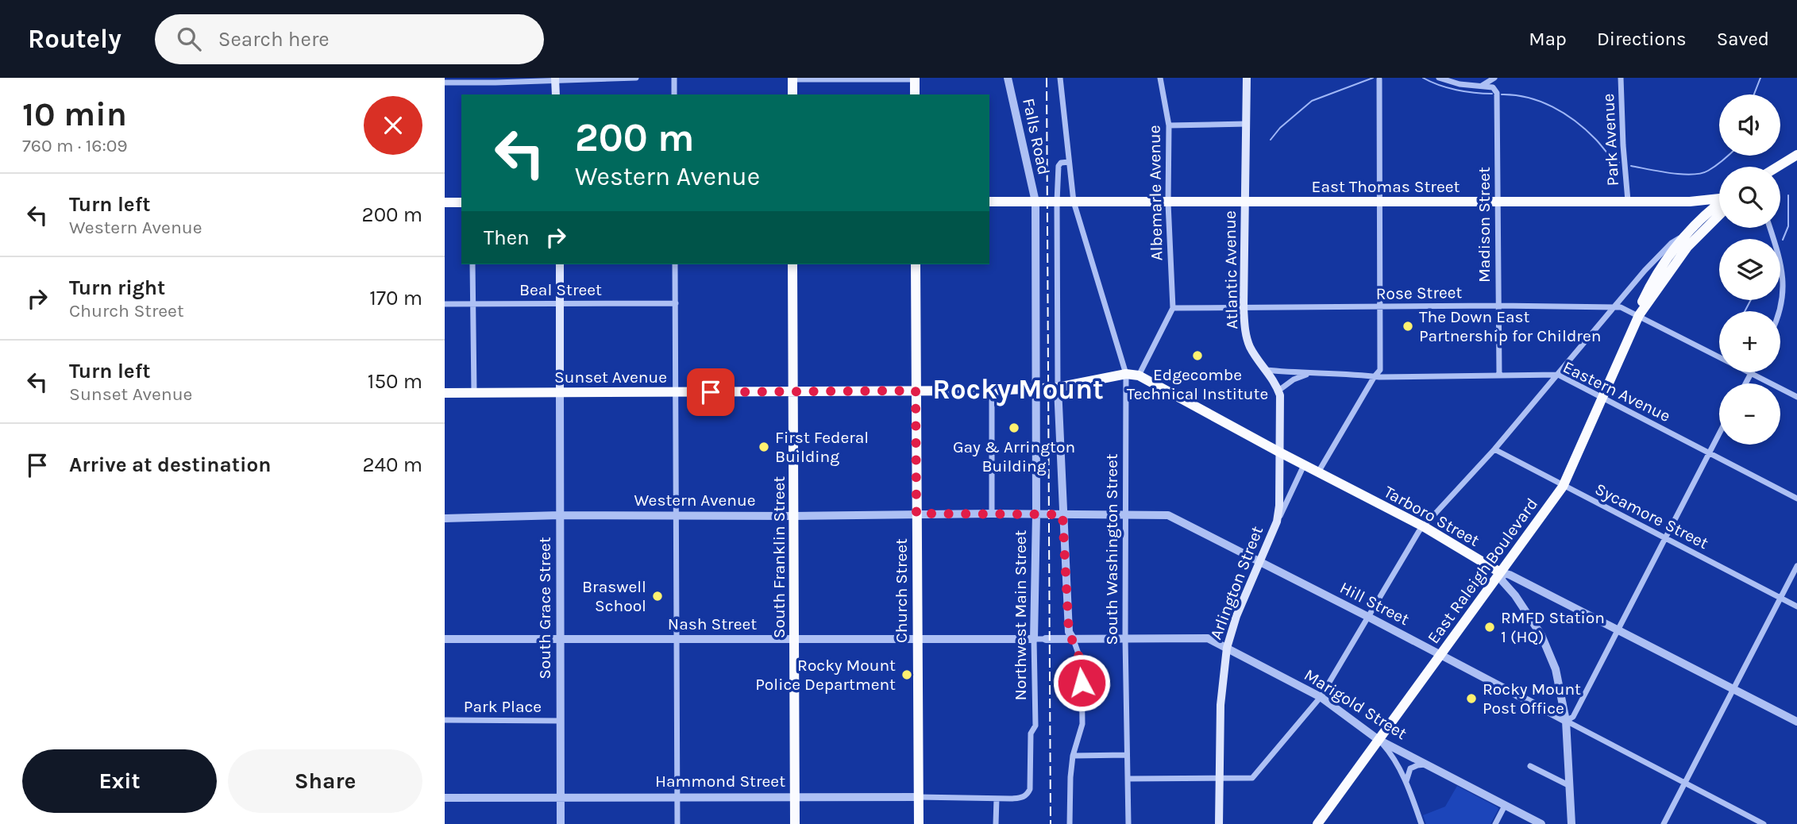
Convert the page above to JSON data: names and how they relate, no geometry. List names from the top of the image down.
{
  "streets": {
    "main road": [
      "East Thomas Street",
      "Atlantic Avenue",
      "Sunset Avenue",
      "Tarboro Street",
      "South Franklin Street",
      "East Raleigh Boulevard",
      "Arlington Street",
      "Church Street"
    ],
    "street": [
      "Falls Road",
      "Park Avenue",
      "Albemarle Avenue",
      "Madison Street",
      "Beal Street",
      "Rose Street",
      "Eastern Avenue",
      "Western Avenue",
      "Sycamore Street",
      "South Washington Street",
      "Hill Street",
      "South Grace Street",
      "Northwest Main Street",
      "Nash Street",
      "Marigold Street",
      "Park Place",
      "Hammond Street"
    ]
  },
  "crossings": [
    ["Falls Road", "East Thomas Street"],
    ["Falls Road", "Northwest Main Street"],
    ["Park Avenue", "East Thomas Street"],
    ["East Thomas Street", "Albemarle Avenue"],
    ["East Thomas Street", "Madison Street"],
    ["East Thomas Street", "Atlantic Avenue"],
    ["East Thomas Street", "South Washington Street"],
    ["East Thomas Street", "Northwest Main Street"],
    ["Albemarle Avenue", "Rose Street"],
    ["Madison Street", "Rose Street"],
    ["Madison Street", "Eastern Avenue"],
    ["Atlantic Avenue", "Rose Street"],
    ["Atlantic Avenue", "Eastern Avenue"],
    ["Atlantic Avenue", "Tarboro Street"],
    ["Atlantic Avenue", "Arlington Street"],
    ["Rose Street", "East Raleigh Boulevard"],
    ["Sunset Avenue", "Tarboro Street"],
    ["Sunset Avenue", "South Franklin Street"],
    ["Sunset Avenue", "Church Street"],
    ["Sunset Avenue", "South Grace Street"],
    ["Sunset Avenue", "Northwest Main Street"],
    ["Eastern Avenue", "East Raleigh Boulevard"],
    ["Western Avenue", "South Franklin Street"],
    ["Western Avenue", "Church Street"],
    ["Western Avenue", "Hill Street"],
    ["Western Avenue", "South Grace Street"],
    ["Western Avenue", "Northwest Main Street"],
    ["Tarboro Street", "South Washington Street"],
    ["Tarboro Street", "East Raleigh Boulevard"],
    ["Tarboro Street", "Arlington Street"],
    ["Tarboro Street", "Northwest Main Street"],
    ["Sycamore Street", "East Raleigh Boulevard"],
    ["South Washington Street", "Hill Street"],
    ["South Washington Street", "Marigold Street"],
    ["South Franklin Street", "Nash Street"],
    ["South Franklin Street", "Hammond Street"],
    ["East Raleigh Boulevard", "Hill Street"],
    ["East Raleigh Boulevard", "Marigold Street"],
    ["Arlington Street", "Hill Street"],
    ["Arlington Street", "Marigold Street"],
    ["Church Street", "Nash Street"],
    ["Church Street", "Hammond Street"],
    ["Hill Street", "Northwest Main Street"],
    ["South Grace Street", "Nash Street"],
    ["South Grace Street", "Park Place"],
    ["South Grace Street", "Hammond Street"],
    ["Northwest Main Street", "Nash Street"],
    ["Northwest Main Street", "Hammond Street"],
    ["Nash Street", "Marigold Street"]
  ],
  "districts": ["Rocky Mount"],
  "places": [
    "The Down East Partnership for Children",
    "Edgecombe Technical Institute",
    "Gay & Arrington Building",
    "First Federal Building",
    "Braswell School",
    "RMFD Station 1 (HQ)",
    "Rocky Mount Police Department",
    "Rocky Mount Post Office"
  ],
  "page": {
    "header": "Routely",
    "search": "Search here",
    "nav": ["Map", "Directions", "Saved"],
    "heading": ["10 min", "760 m · 16:09"],
    "map_buttons": ["+", "−"],
    "turn": ["200 m", "Western Avenue"],
    "list": [
      {
        "name": "Turn left",
        "note": "Western Avenue",
        "value": "200 m"
      },
      {
        "name": "Turn right",
        "note": "Church Street",
        "value": "170 m"
      },
      {
        "name": "Turn left",
        "note": "Sunset Avenue",
        "value": "150 m"
      },
      {
        "name": "Arrive at destination",
        "value": "240 m"
      }
    ],
    "then": "Then",
    "buttons": ["Exit", "Share"]
  }
}
